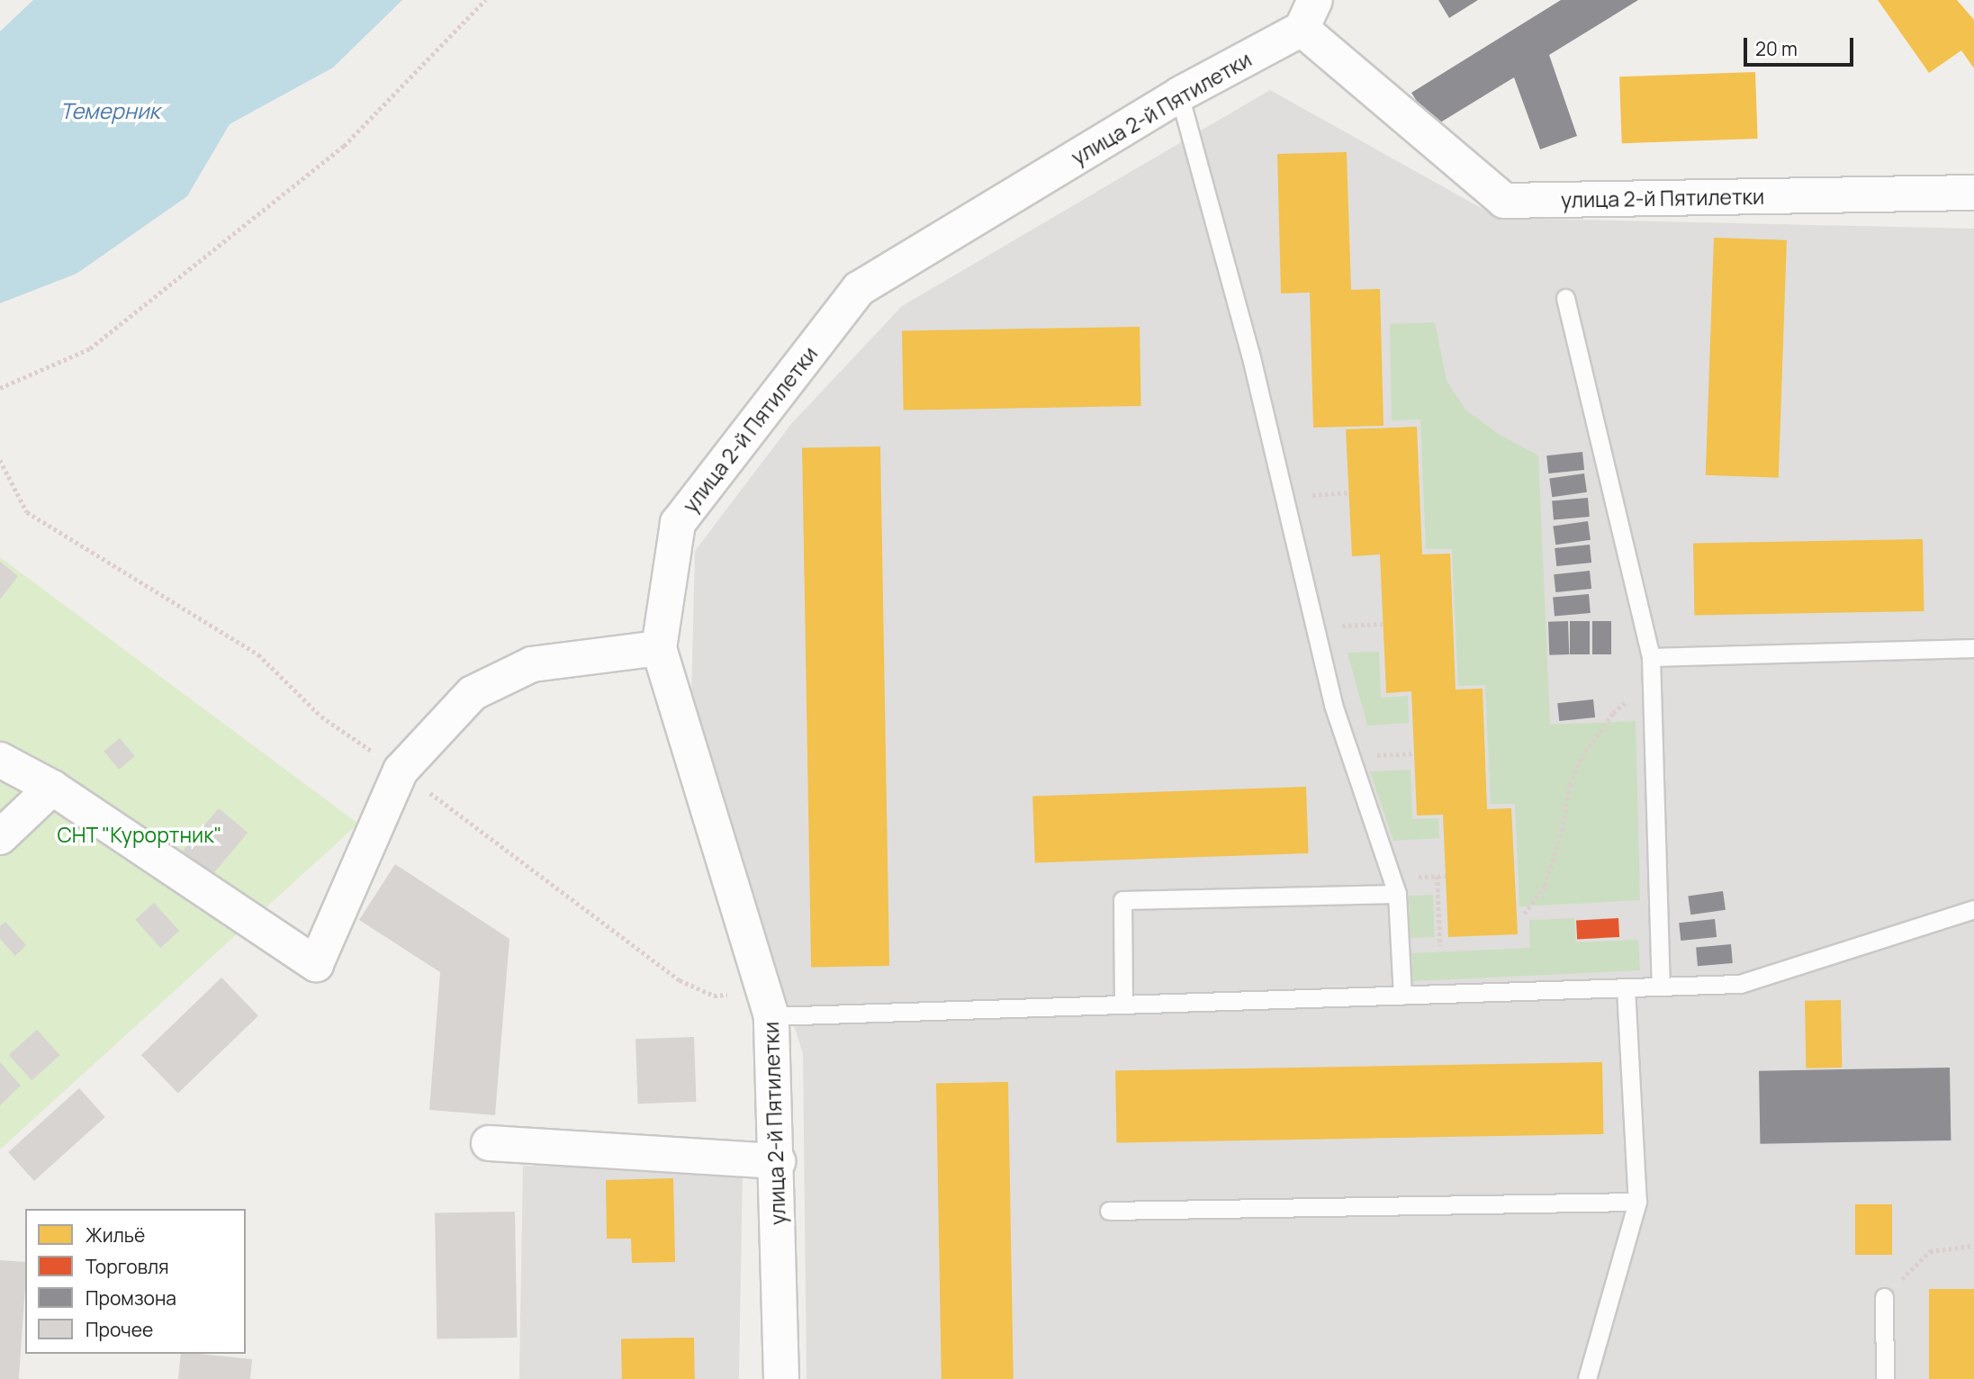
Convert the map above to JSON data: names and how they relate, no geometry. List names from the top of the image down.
{
  "streets": {
    "street": ["улица 2-й Пятилетки"]
  },
  "water": ["Темерник"],
  "parks": ["СНТ \"Курортник\""],
  "legend": [
    "Жильё",
    "Торговля",
    "Промзона",
    "Прочее"
  ],
  "scale_bar": "20 m"
}
